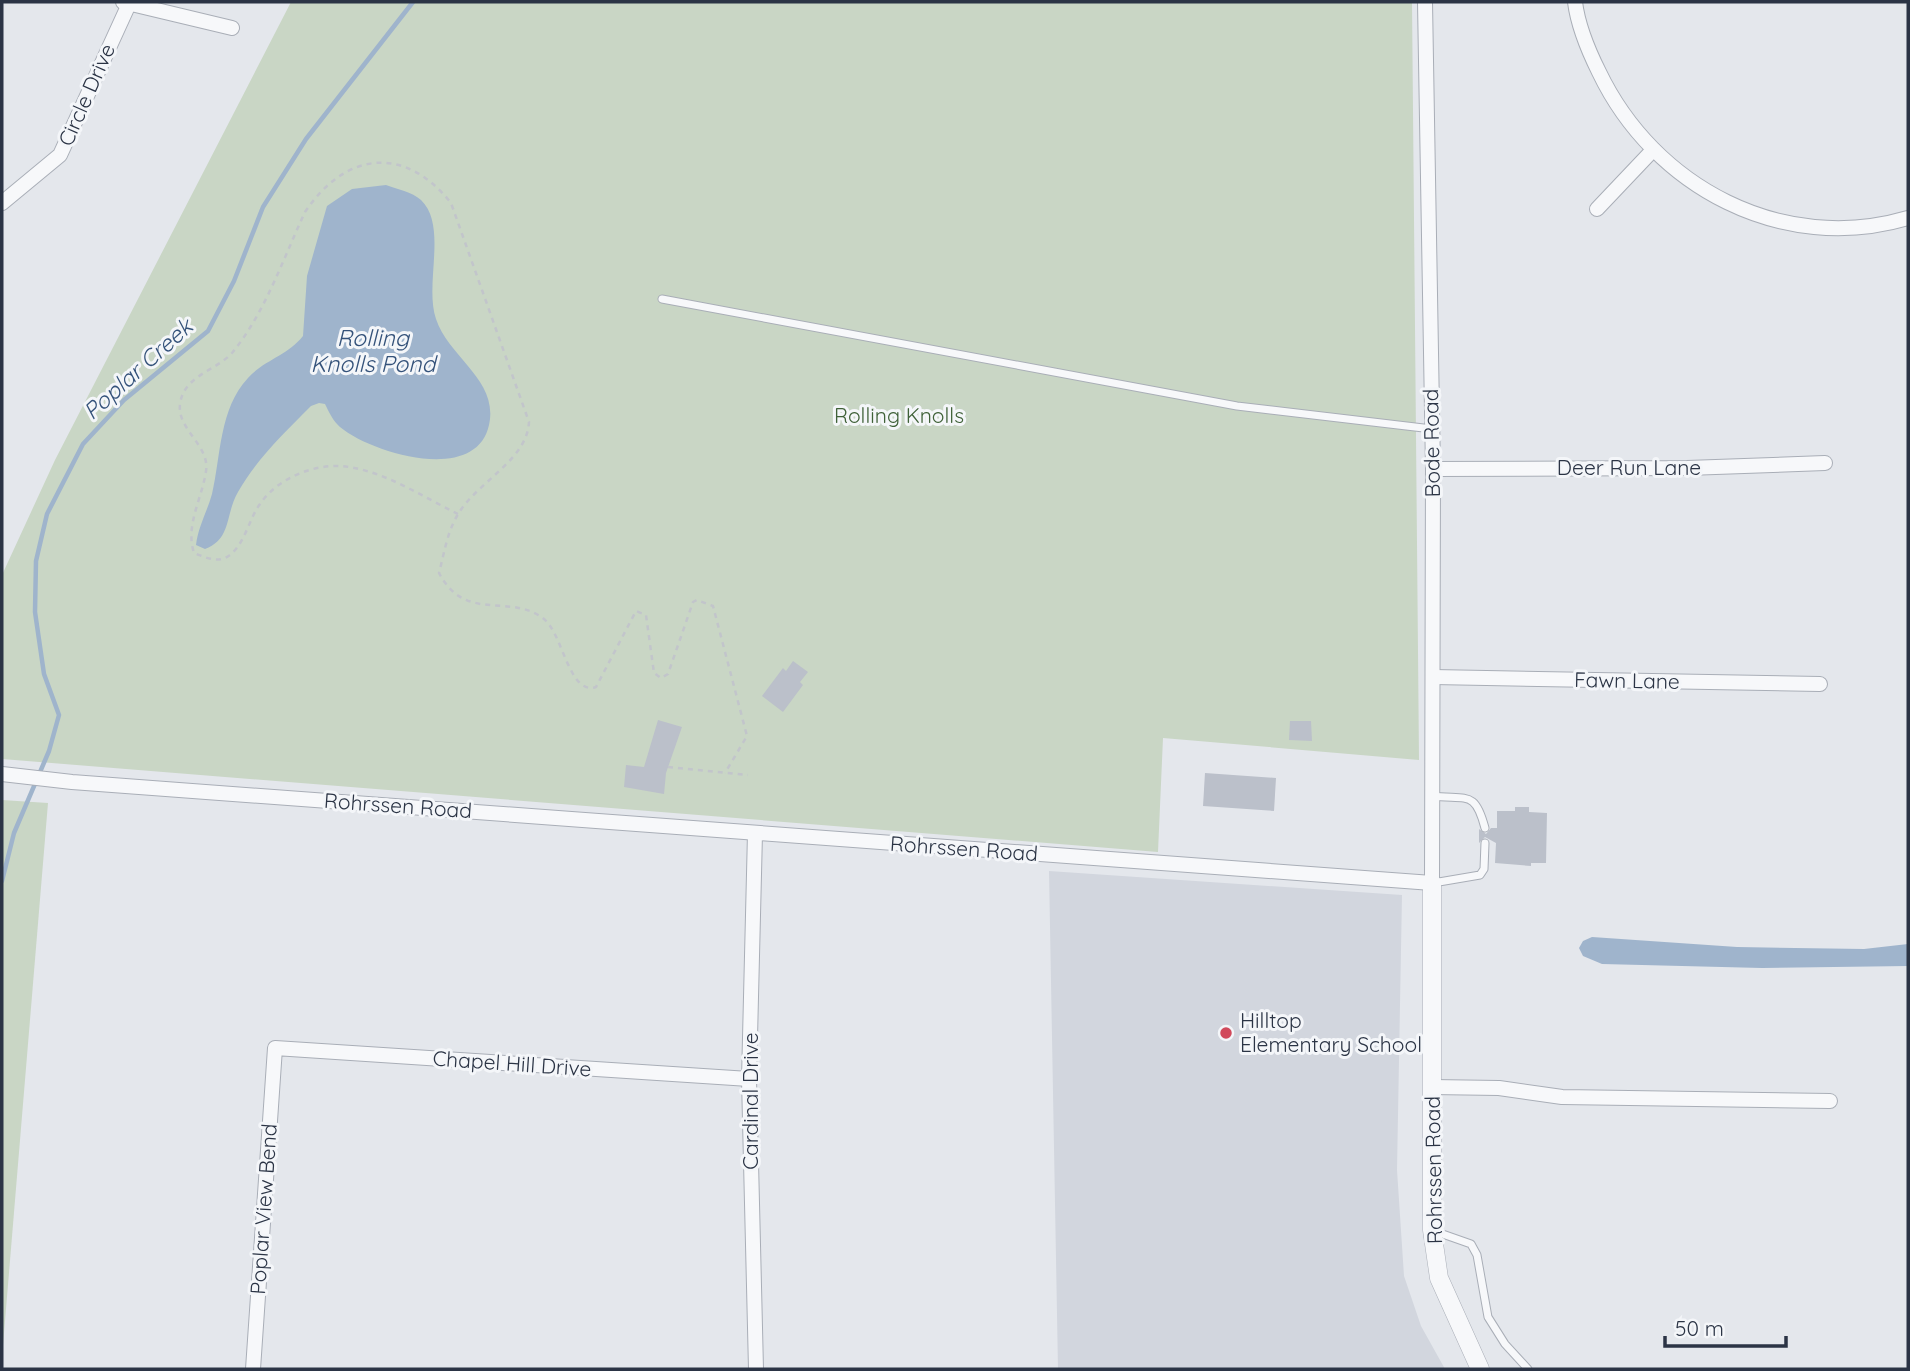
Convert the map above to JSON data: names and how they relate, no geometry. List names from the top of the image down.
{
  "streets": {
    "street": [
      "Circle Drive",
      "Bode Road",
      "Deer Run Lane",
      "Fawn Lane",
      "Rohrssen Road",
      "Chapel Hill Drive",
      "Cardinal Drive",
      "Poplar View Bend"
    ]
  },
  "crossings": [
    ["Bode Road", "Deer Run Lane"],
    ["Bode Road", "Fawn Lane"],
    ["Bode Road", "Rohrssen Road"],
    ["Rohrssen Road", "Cardinal Drive"],
    ["Chapel Hill Drive", "Cardinal Drive"],
    ["Chapel Hill Drive", "Poplar View Bend"]
  ],
  "water": ["Rolling Knolls Pond", "Poplar Creek"],
  "parks": ["Rolling Knolls"],
  "places": ["Hilltop Elementary School"],
  "scale_bar": "50 m"
}
